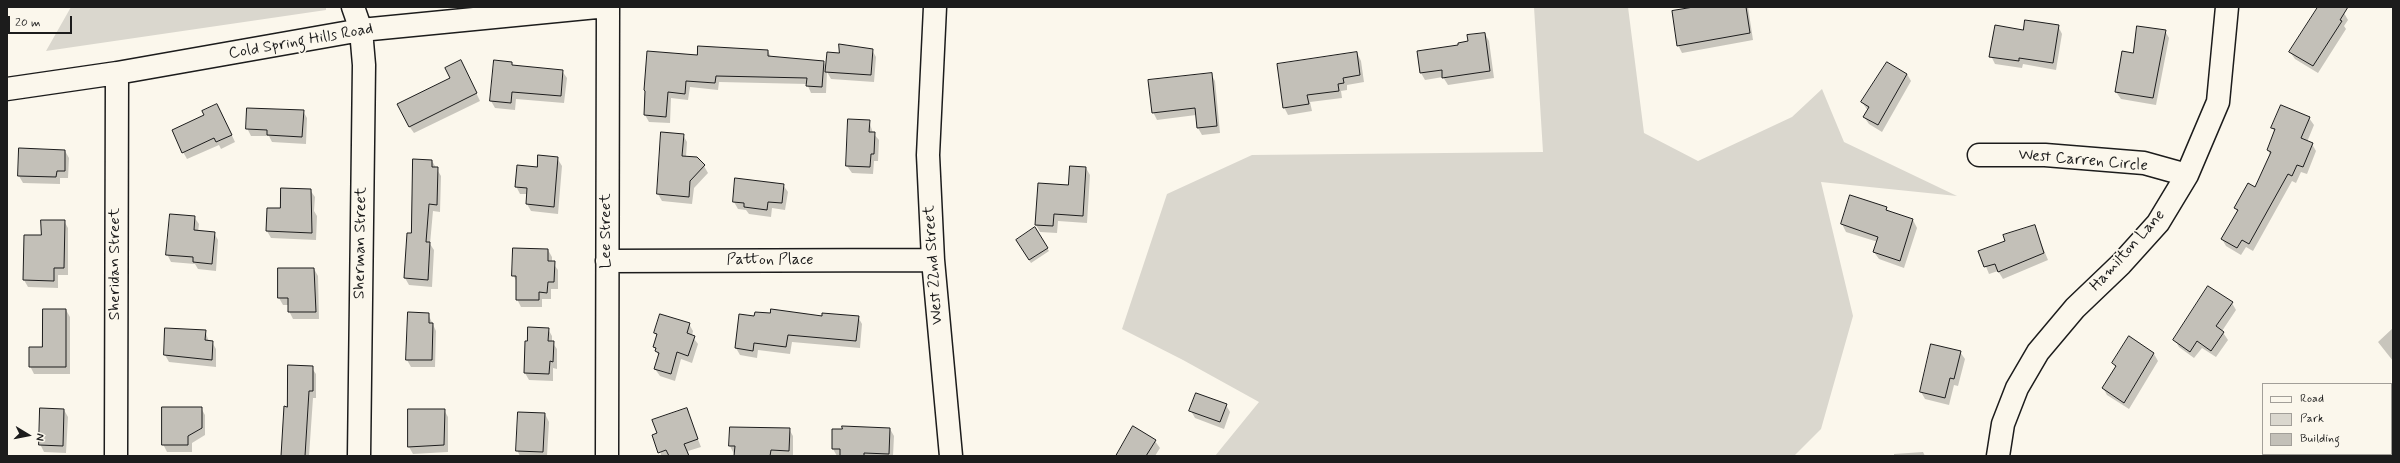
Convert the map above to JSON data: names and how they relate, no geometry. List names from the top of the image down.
{
  "streets": {
    "street": [
      "Cold Spring Hills Road",
      "West Carren Circle",
      "Lee Street",
      "Sherman Street",
      "Hamilton Lane",
      "Patton Place",
      "Sheridan Street",
      "West 22nd Street"
    ]
  },
  "crossings": [
    ["Cold Spring Hills Road", "Sherman Street"],
    ["Cold Spring Hills Road", "Sheridan Street"],
    ["West Carren Circle", "Hamilton Lane"],
    ["Lee Street", "Patton Place"],
    ["Patton Place", "West 22nd Street"]
  ],
  "legend": ["Road", "Park", "Building"],
  "scale_bar": "20 m",
  "north": "right"
}
